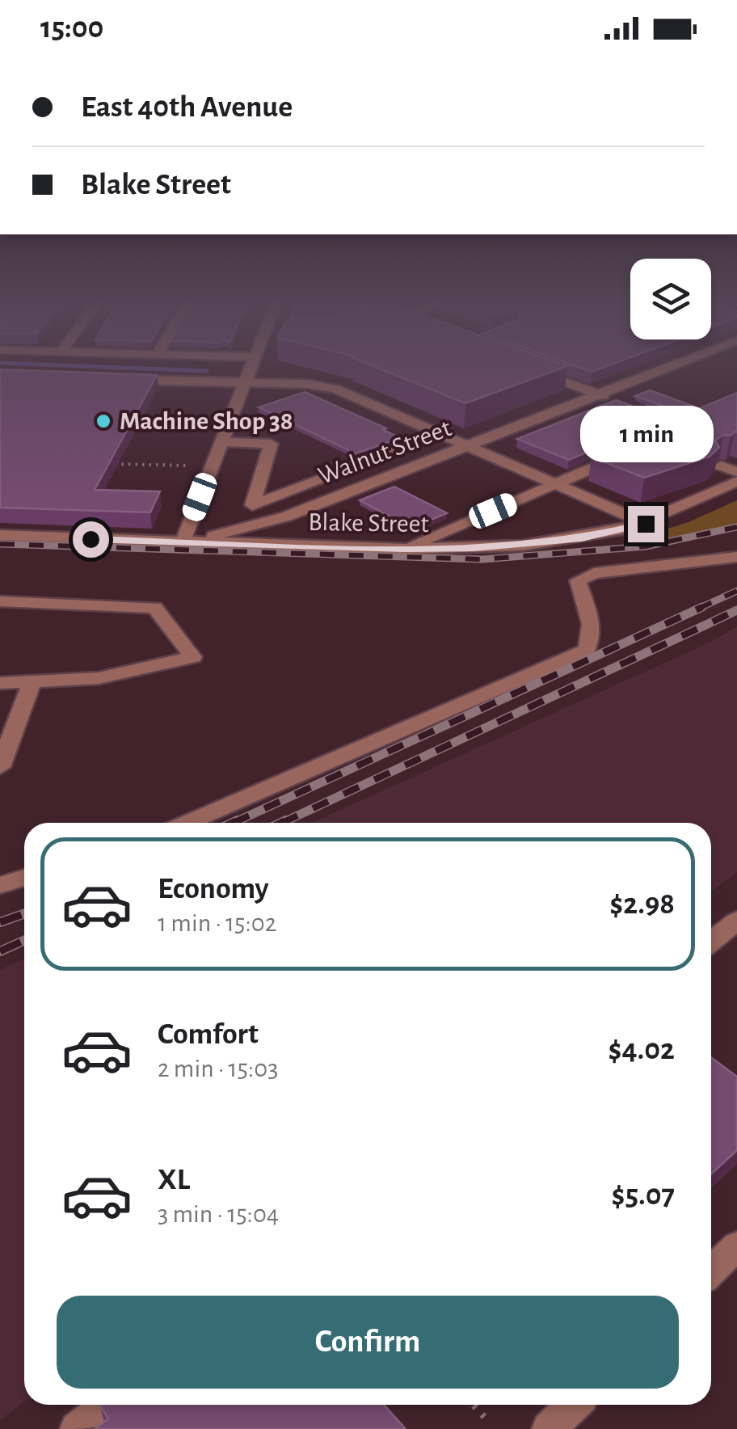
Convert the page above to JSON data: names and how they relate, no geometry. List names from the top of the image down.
{
  "streets": {
    "street": ["Walnut Street", "Blake Street"]
  },
  "crossings": [
    ["Walnut Street", "Blake Street"]
  ],
  "places": ["Machine Shop 38"],
  "page": {
    "status": "15:00",
    "banner": ["East 40th Avenue", "Blake Street"],
    "bubble": "1 min",
    "list": [
      {
        "name": "Economy",
        "note": "1 min · 15:02",
        "value": "$2.98"
      },
      {
        "name": "Comfort",
        "note": "2 min · 15:03",
        "value": "$4.02"
      },
      {
        "name": "XL",
        "note": "3 min · 15:04",
        "value": "$5.07"
      }
    ],
    "buttons": "Confirm"
  }
}
